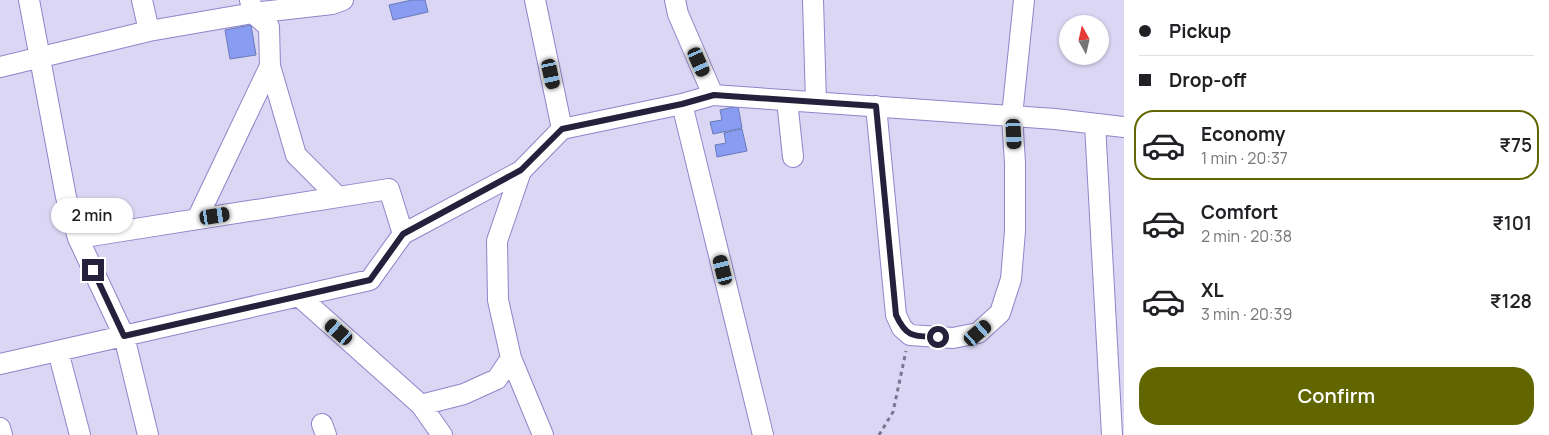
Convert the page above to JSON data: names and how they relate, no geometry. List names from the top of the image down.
{
  "north": "top",
  "page": {
    "banner": ["Pickup", "Drop-off"],
    "list": [
      {
        "name": "Economy",
        "note": "1 min · 20:37",
        "value": "₹75"
      },
      {
        "name": "Comfort",
        "note": "2 min · 20:38",
        "value": "₹101"
      },
      {
        "name": "XL",
        "note": "3 min · 20:39",
        "value": "₹128"
      }
    ],
    "bubble": "2 min",
    "buttons": "Confirm"
  }
}
